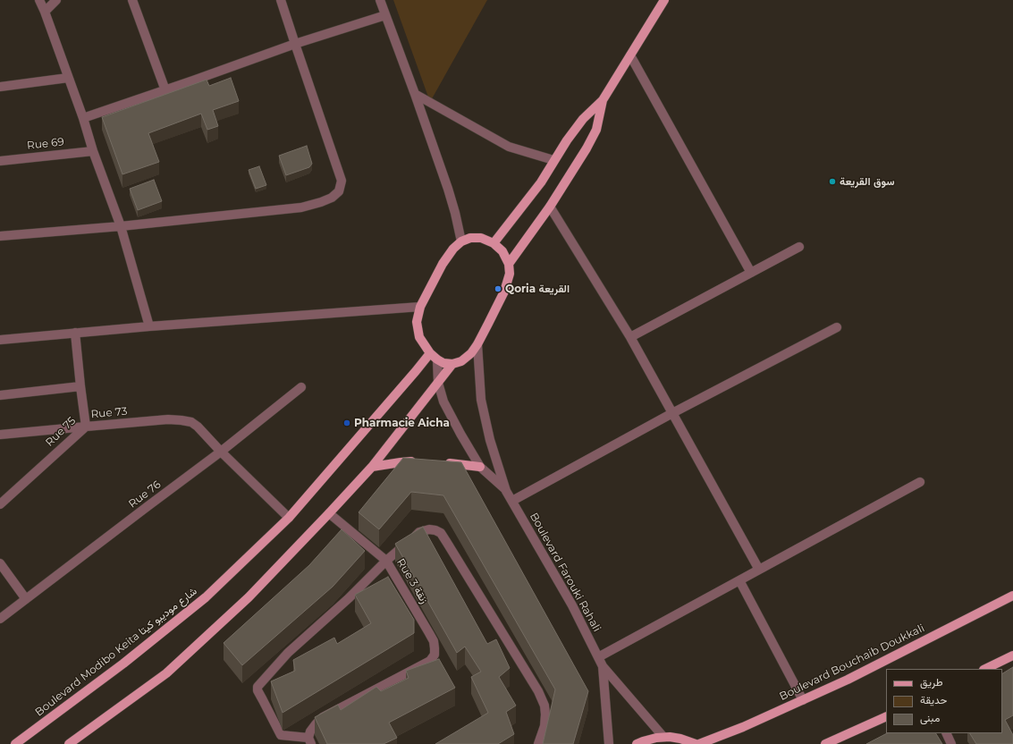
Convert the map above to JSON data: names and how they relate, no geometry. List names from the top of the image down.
{
  "streets": {
    "main road": ["Boulevard Modibo Keita شارع موديبو كيتا", "Boulevard Bouchaib Doukkali"],
    "street": [
      "Rue 69",
      "Rue 73",
      "Rue 75",
      "Rue 76",
      "Boulevard Farouki Rahali",
      "Rue 3 زنقة"
    ]
  },
  "crossings": [
    ["Rue 73", "Rue 75"],
    ["Rue 73", "Rue 76"],
    ["Boulevard Farouki Rahali", "Boulevard Modibo Keita شارع موديبو كيتا"]
  ],
  "places": ["سوق القريعة", "Qoria القريعة", "Pharmacie Aicha"],
  "legend": ["طريق", "حديقة", "مبنى"]
}
